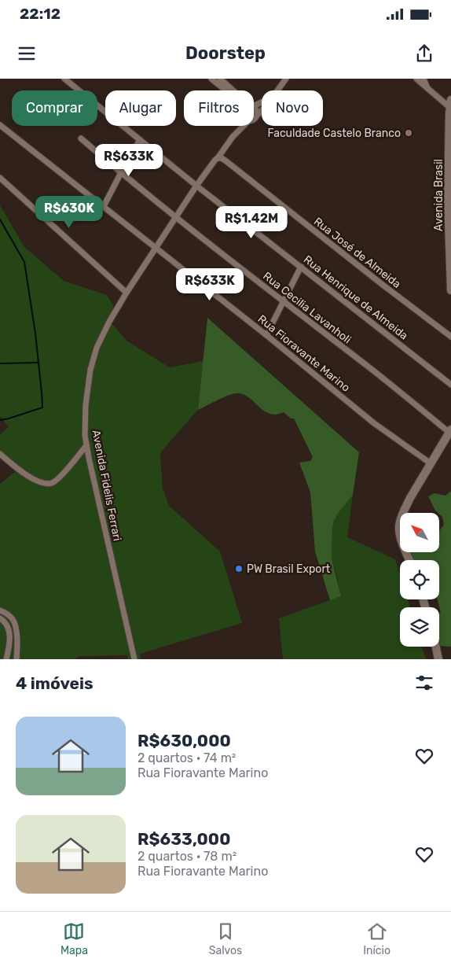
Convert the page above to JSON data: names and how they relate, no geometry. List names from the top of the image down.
{
  "streets": {
    "main road": ["Avenida Brasil"],
    "street": [
      "Rua José de Almeida",
      "Rua Henrique de Almeida",
      "Rua Cecilia Lavanholi",
      "Rua Fioravante Marino",
      "Avenida Fidelis Ferrari"
    ]
  },
  "crossings": [
    ["Rua José de Almeida", "Avenida Fidelis Ferrari"],
    ["Rua Henrique de Almeida", "Avenida Fidelis Ferrari"],
    ["Rua Cecilia Lavanholi", "Avenida Fidelis Ferrari"],
    ["Rua Fioravante Marino", "Avenida Fidelis Ferrari"]
  ],
  "places": ["Faculdade Castelo Branco", "PW Brasil Export"],
  "north": "top left",
  "page": {
    "status": "22:12",
    "header": "Doorstep",
    "chip": [
      "Comprar",
      "Alugar",
      "Filtros",
      "Novo"
    ],
    "price": [
      "R$633K",
      "R$630K",
      "R$1.42M",
      "R$633K"
    ],
    "heading": "4 imóveis",
    "list": [
      {
        "name": "R$630,000",
        "note": "2 quartos · 74 m² · Rua Fioravante Marino"
      },
      {
        "name": "R$633,000",
        "note": "2 quartos · 78 m² · Rua Fioravante Marino"
      }
    ],
    "tabs": ["Mapa", "Salvos", "Início"]
  }
}
